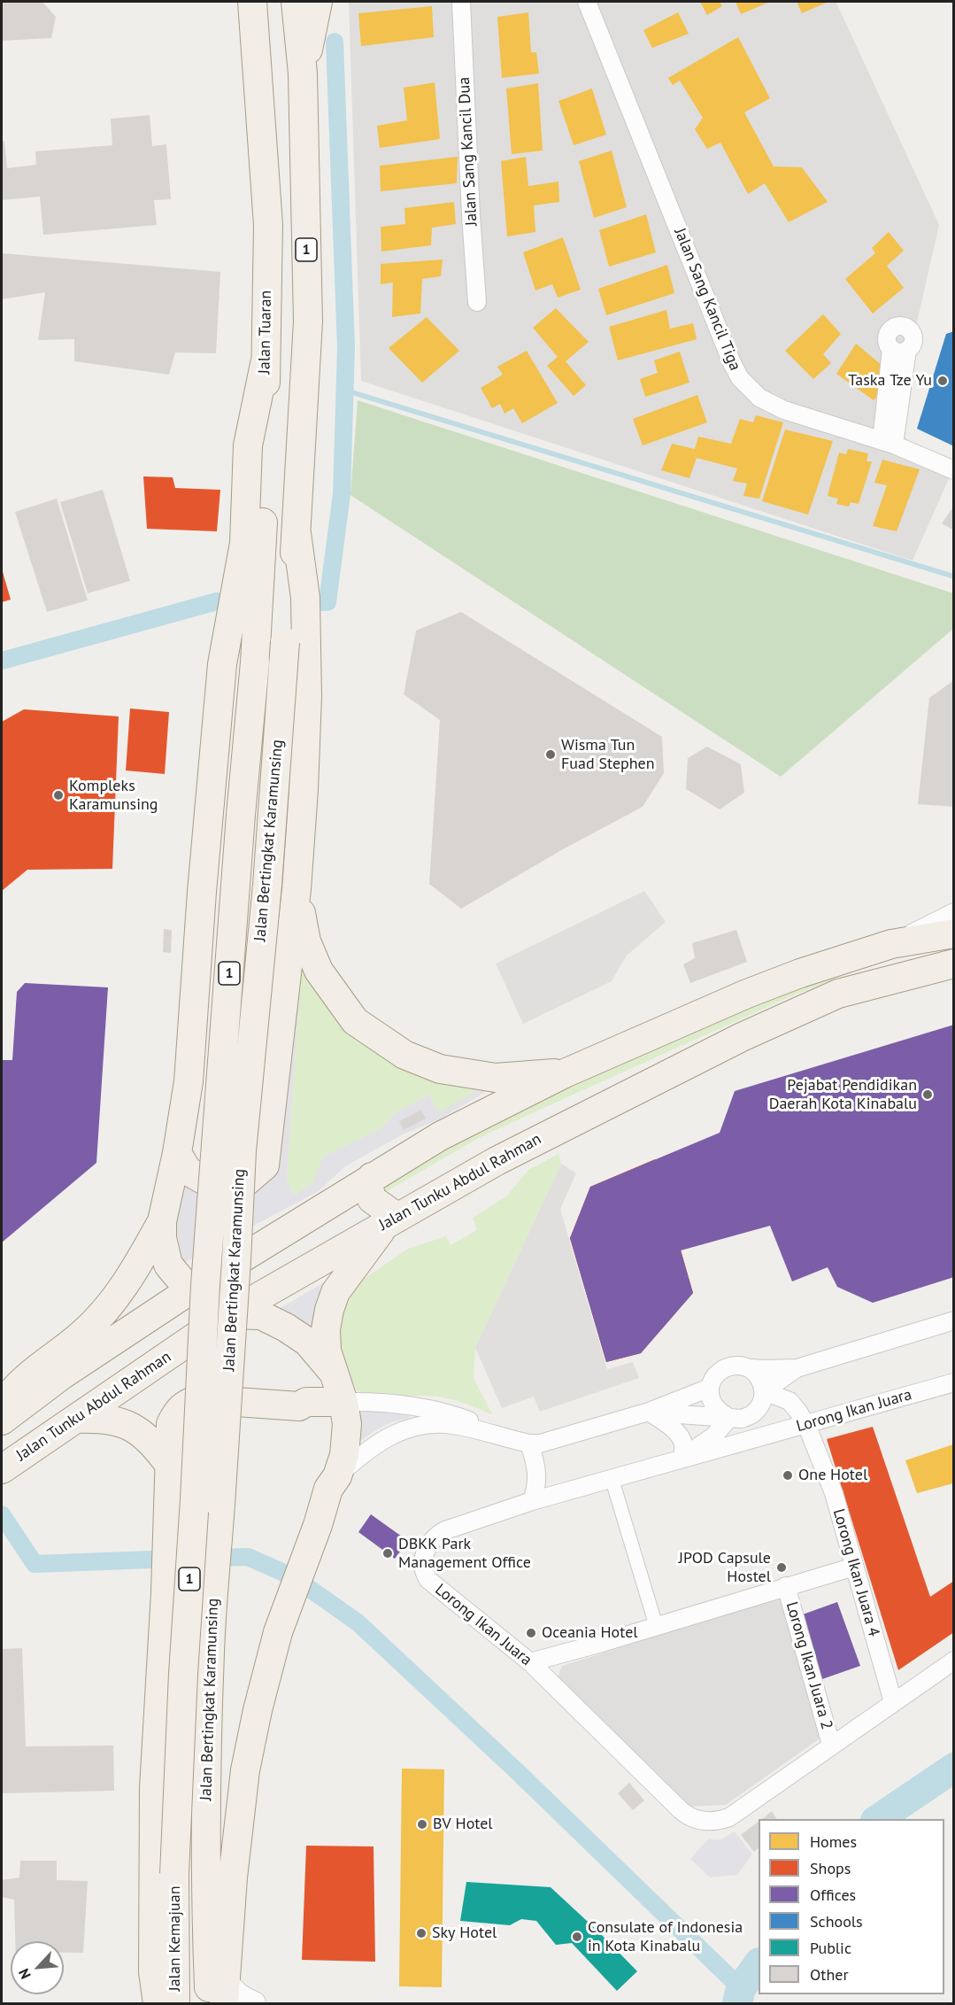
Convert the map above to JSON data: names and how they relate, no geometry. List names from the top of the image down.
{
  "streets": {
    "main road": [
      "1",
      "Jalan Tuaran",
      "Jalan Bertingkat Karamunsing",
      "Jalan Tunku Abdul Rahman",
      "Jalan Kemajuan"
    ],
    "street": [
      "Jalan Sang Kancil Dua",
      "Jalan Sang Kancil Tiga",
      "Lorong Ikan Juara",
      "Lorong Ikan Juara 4",
      "Lorong Ikan Juara 2"
    ]
  },
  "crossings": [
    ["1", "Jalan Bertingkat Karamunsing"],
    ["Jalan Tuaran", "Jalan Bertingkat Karamunsing"],
    ["Jalan Bertingkat Karamunsing", "Jalan Kemajuan"],
    ["Lorong Ikan Juara", "Lorong Ikan Juara 4"],
    ["Lorong Ikan Juara", "Lorong Ikan Juara 2"]
  ],
  "places": [
    "Taska Tze Yu",
    "Wisma Tun Fuad Stephen",
    "Kompleks Karamunsing",
    "Pejabat Pendidikan Daerah Kota Kinabalu",
    "One Hotel",
    "DBKK Park Management Office",
    "JPOD Capsule Hostel",
    "Oceania Hotel",
    "BV Hotel",
    "Sky Hotel",
    "Consulate of Indonesia in Kota Kinabalu"
  ],
  "legend": [
    "Homes",
    "Shops",
    "Offices",
    "Schools",
    "Public",
    "Other"
  ],
  "north": "bottom left"
}
